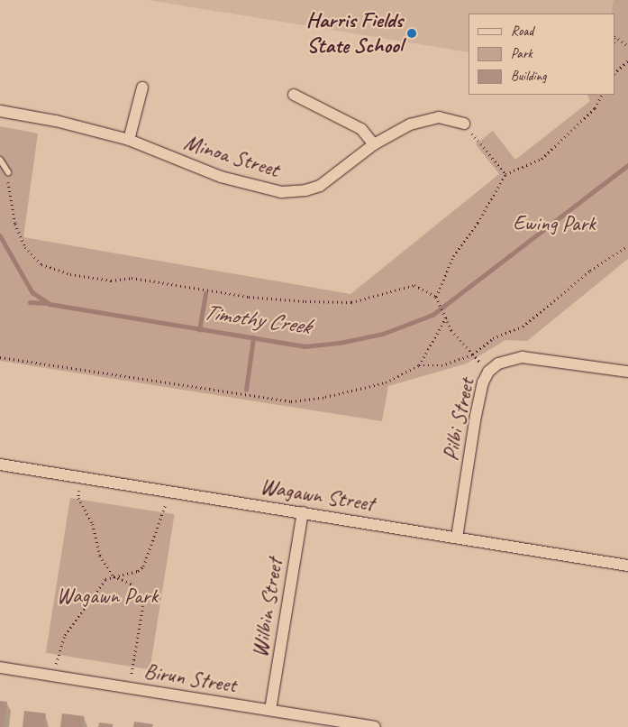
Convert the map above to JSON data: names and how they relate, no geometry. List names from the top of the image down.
{
  "streets": {
    "street": [
      "Minoa Street",
      "Pilbi Street",
      "Wagawn Street",
      "Wilbin Street",
      "Birun Street"
    ]
  },
  "crossings": [
    ["Pilbi Street", "Wagawn Street"],
    ["Wagawn Street", "Wilbin Street"],
    ["Wilbin Street", "Birun Street"]
  ],
  "water": ["Timothy Creek"],
  "parks": ["Ewing Park", "Wagawn Park"],
  "places": ["Harris Fields State School"],
  "legend": ["Road", "Park", "Building"]
}
